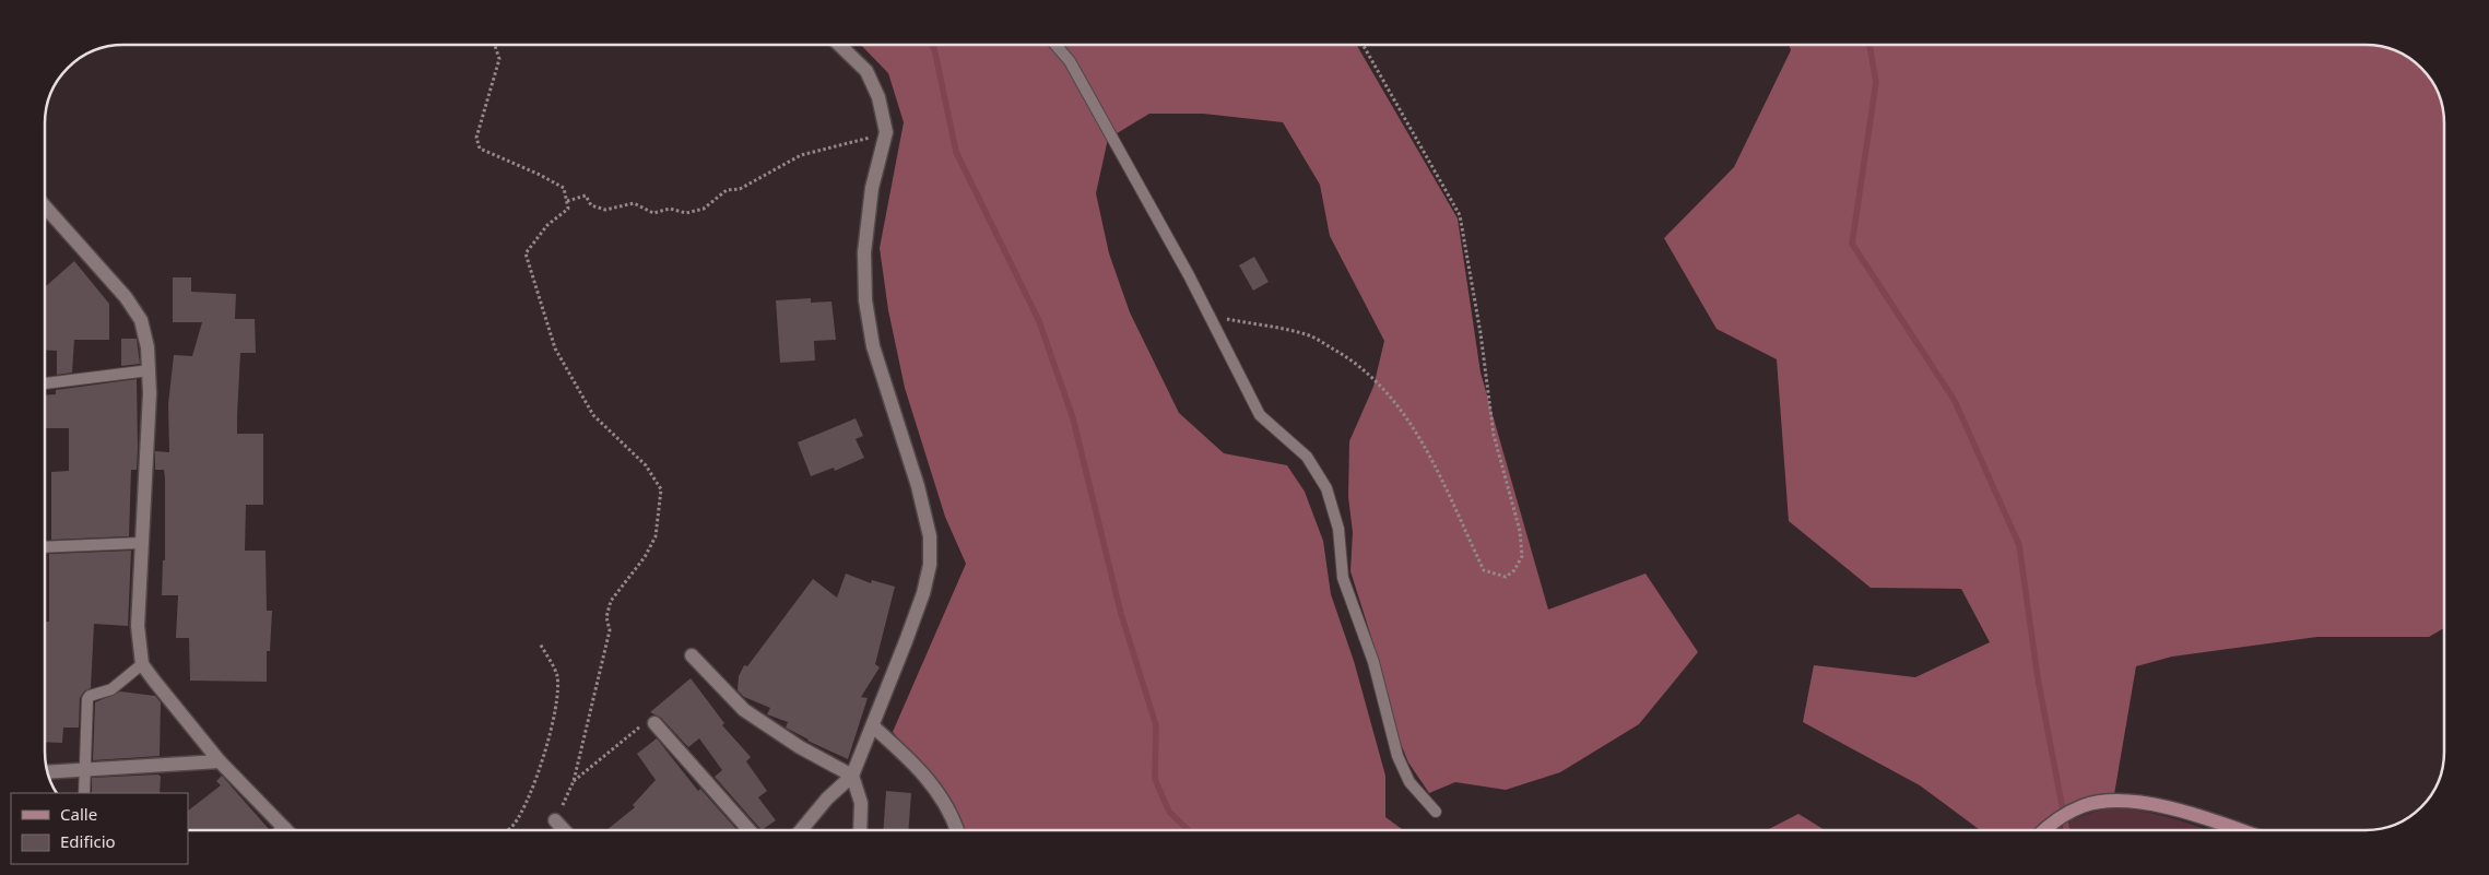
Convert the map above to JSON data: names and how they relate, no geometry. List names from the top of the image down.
{
  "legend": ["Calle", "Edificio"]
}
